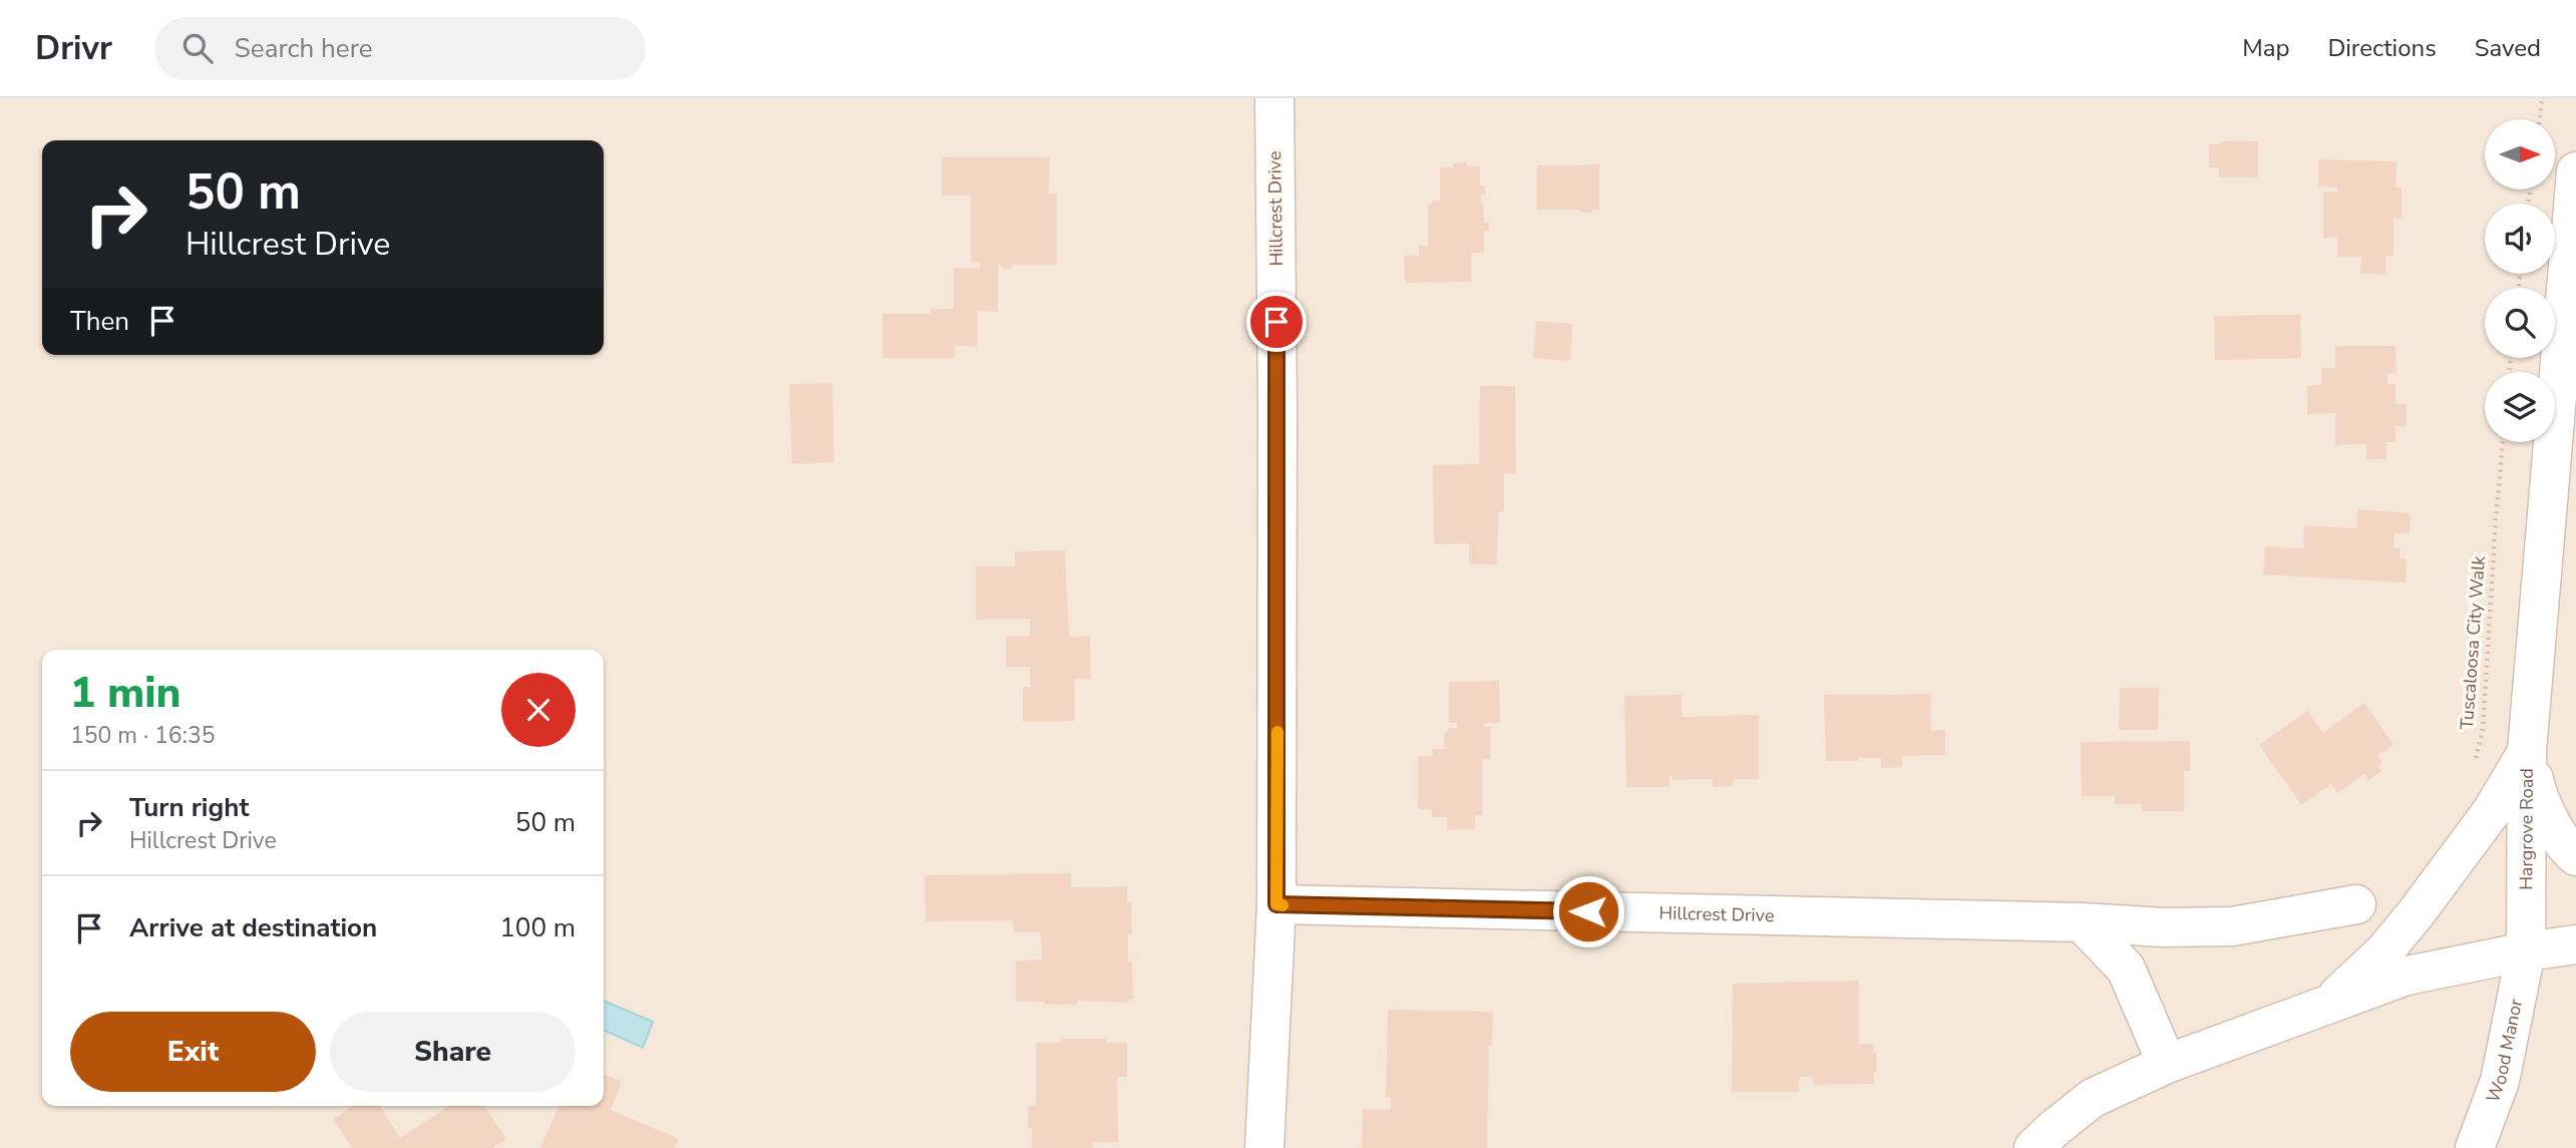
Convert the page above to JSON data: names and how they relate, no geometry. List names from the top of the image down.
{
  "streets": {
    "street": ["Hillcrest Drive", "Hargrove Road", "Wood Manor"],
    "path": ["Tuscaloosa City Walk"]
  },
  "crossings": [
    ["Hargrove Road", "Wood Manor"]
  ],
  "north": "right",
  "page": {
    "header": "Drivr",
    "search": "Search here",
    "nav": ["Map", "Directions", "Saved"],
    "turn": ["50 m", "Hillcrest Drive"],
    "then": "Then",
    "heading": ["1 min", "150 m · 16:35"],
    "list": [
      {
        "name": "Turn right",
        "note": "Hillcrest Drive",
        "value": "50 m"
      },
      {
        "name": "Arrive at destination",
        "value": "100 m"
      }
    ],
    "buttons": ["Exit", "Share"]
  }
}
